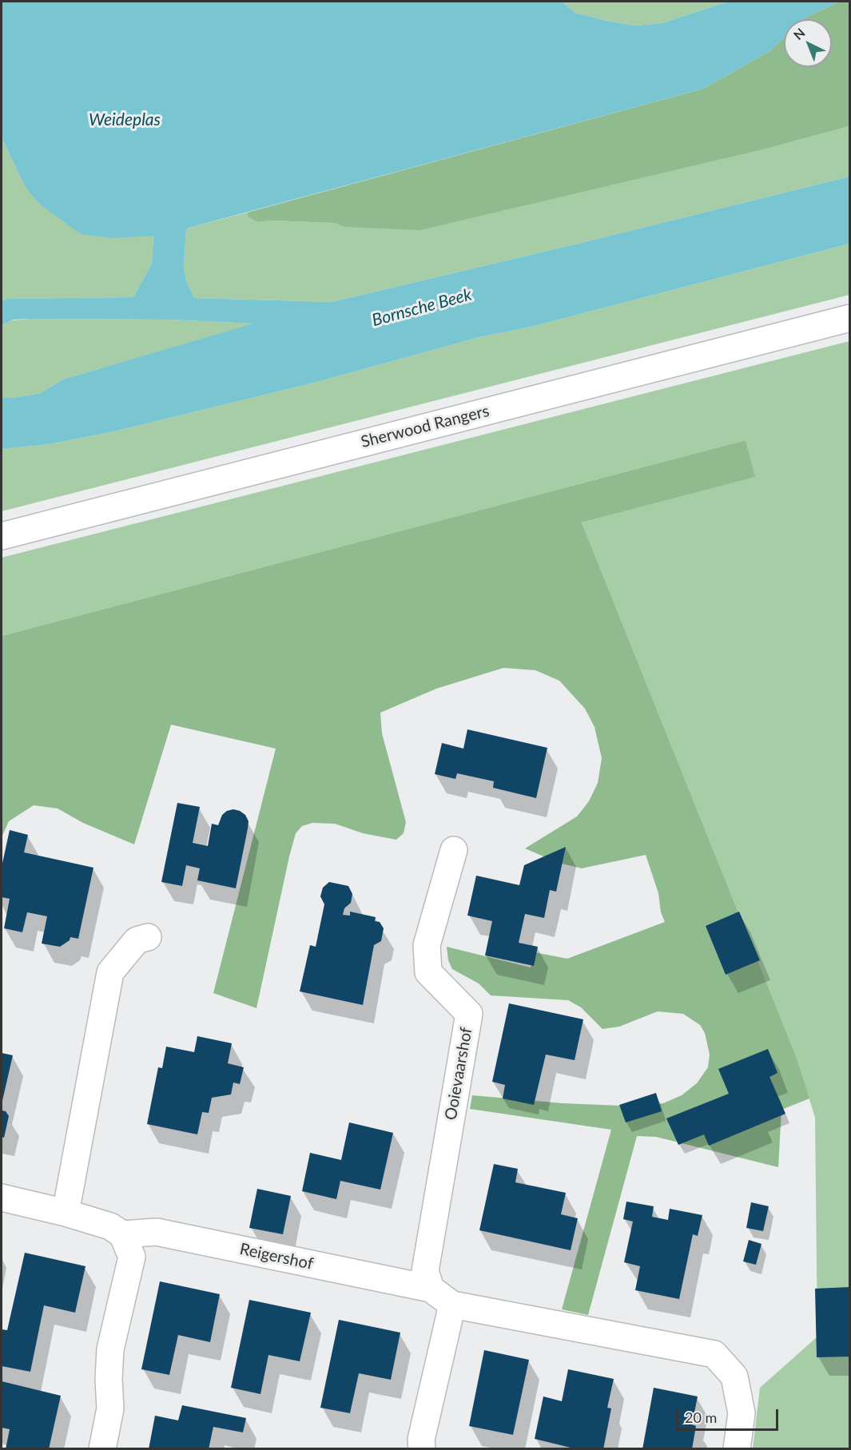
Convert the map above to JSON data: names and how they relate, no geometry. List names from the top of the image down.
{
  "streets": {
    "street": ["Sherwood Rangers", "Ooievaarshof", "Reigershof"]
  },
  "crossings": [
    ["Ooievaarshof", "Reigershof"]
  ],
  "water": ["Weideplas", "Bornsche Beek"],
  "scale_bar": "20 m",
  "north": "top left"
}
